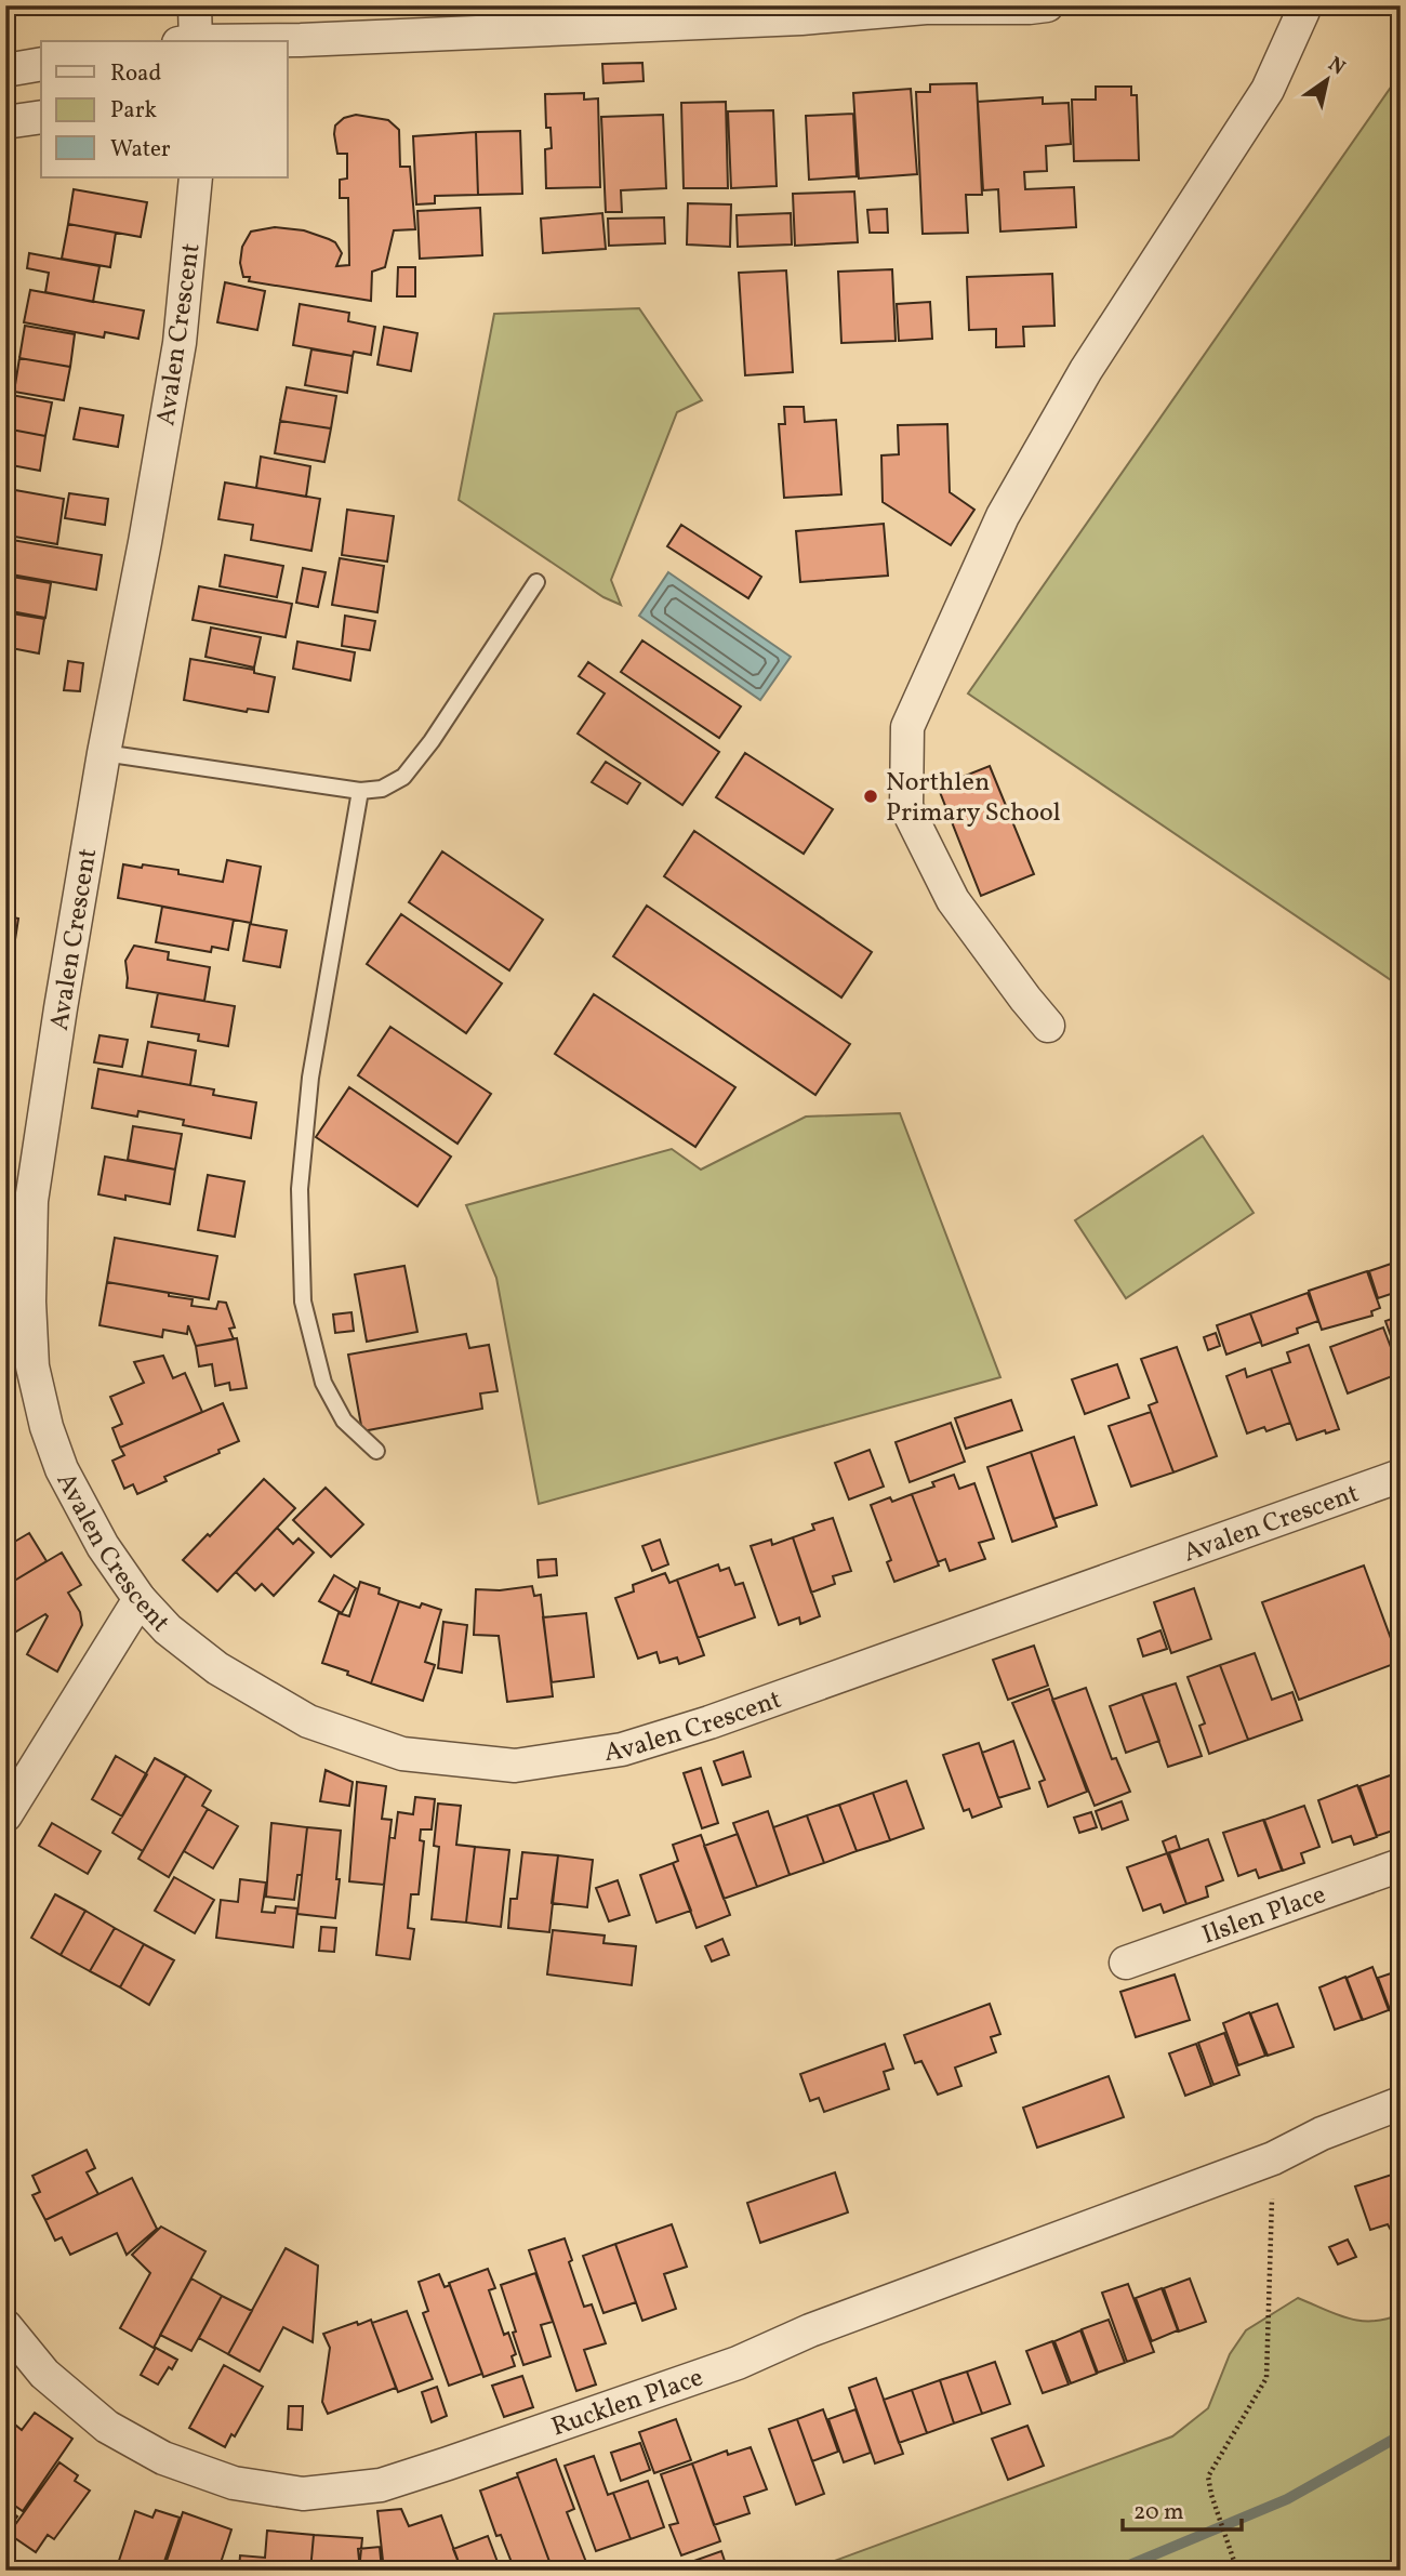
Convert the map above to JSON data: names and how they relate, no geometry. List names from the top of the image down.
{
  "streets": {
    "street": ["Avalen Crescent", "Ilslen Place", "Rucklen Place"]
  },
  "places": ["Northlen Primary School"],
  "legend": ["Road", "Park", "Water"],
  "scale_bar": "20 m",
  "north": "top right"
}
